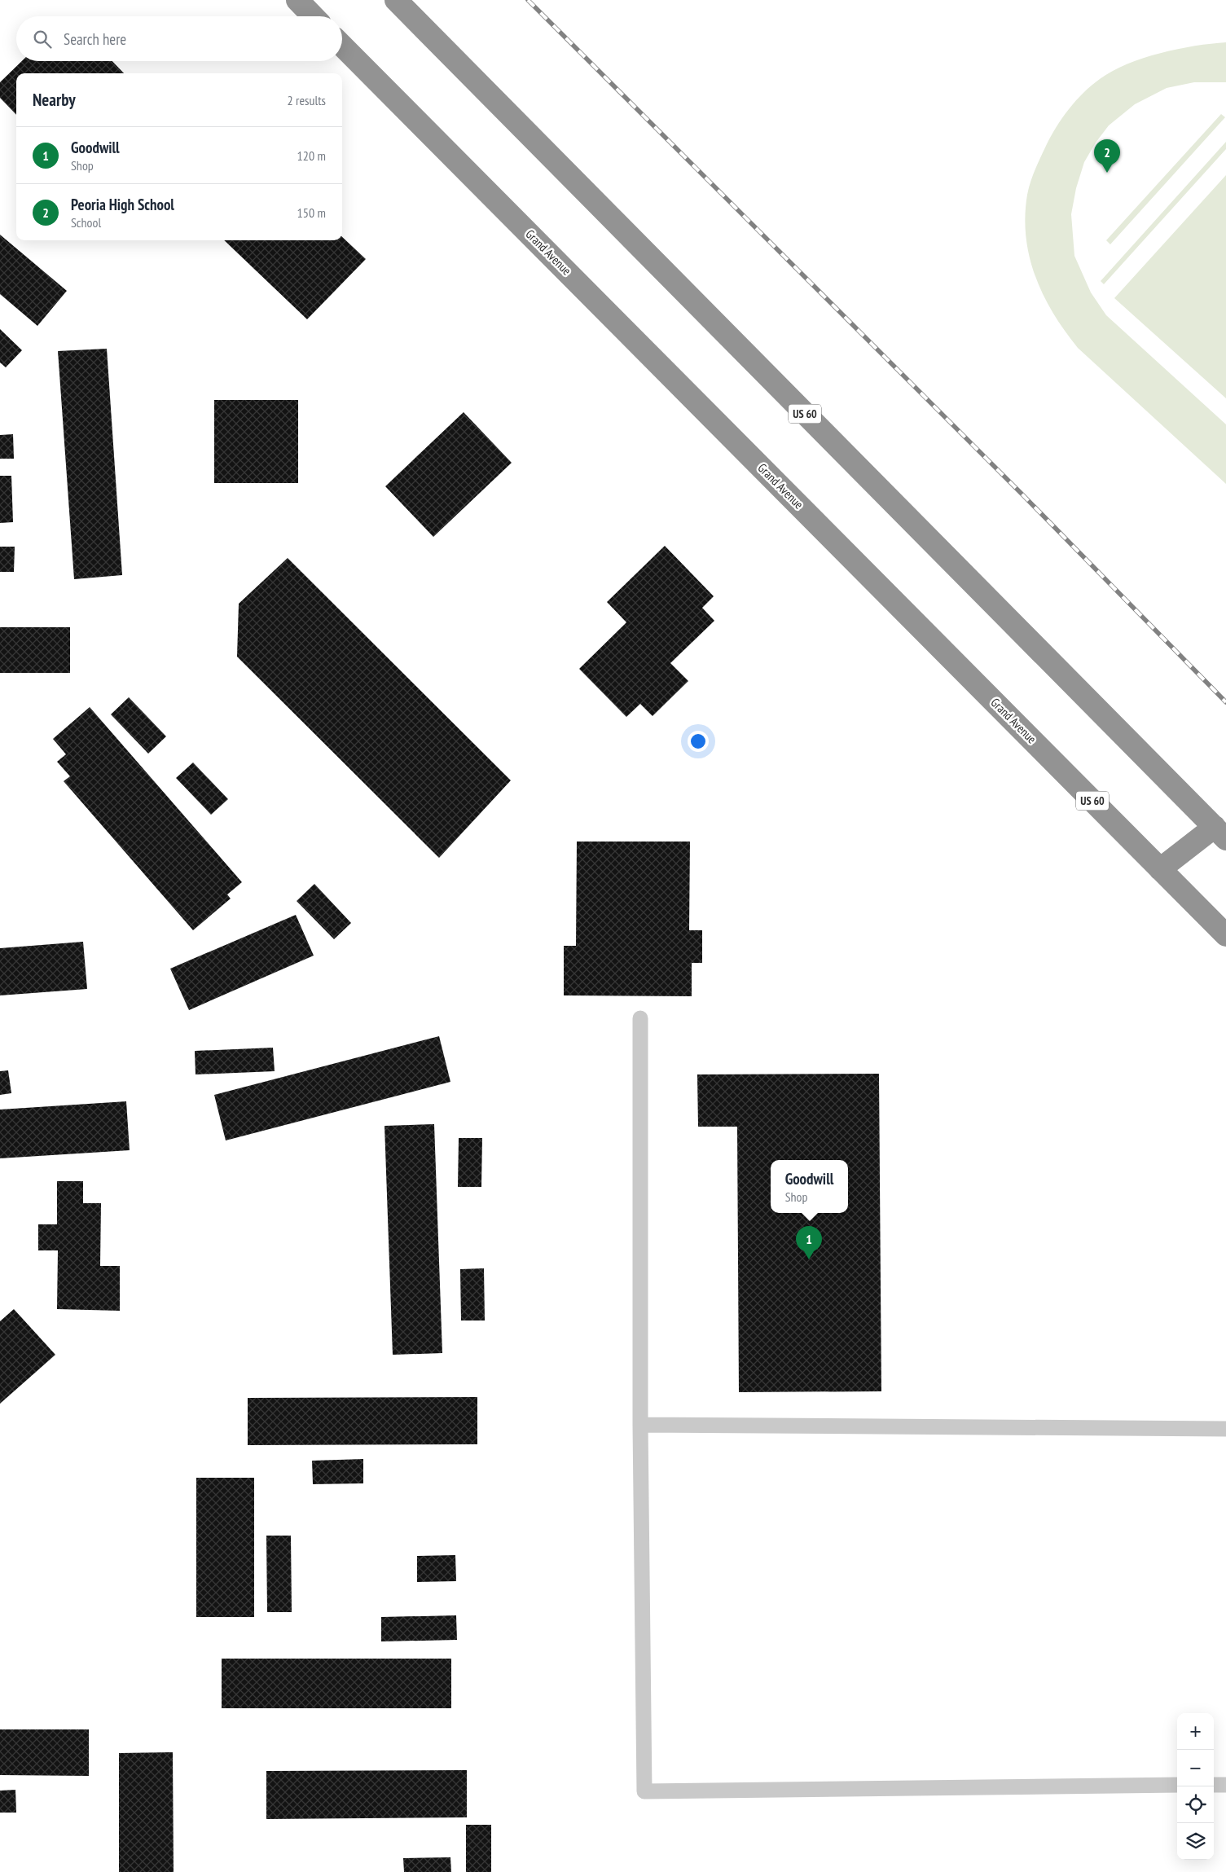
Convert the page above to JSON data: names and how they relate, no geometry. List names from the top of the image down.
{
  "streets": {
    "highway": ["Grand Avenue", "US 60"]
  },
  "page": {
    "search": "Search here",
    "heading": ["Nearby", "2 results"],
    "list": [
      {
        "mark": "1",
        "name": "Goodwill",
        "note": "Shop",
        "value": "120 m"
      },
      {
        "mark": "2",
        "name": "Peoria High School",
        "note": "School",
        "value": "150 m"
      }
    ],
    "pins": ["2", "1"],
    "popup": ["Goodwill", "Shop"],
    "map_buttons": ["+", "−"]
  }
}
